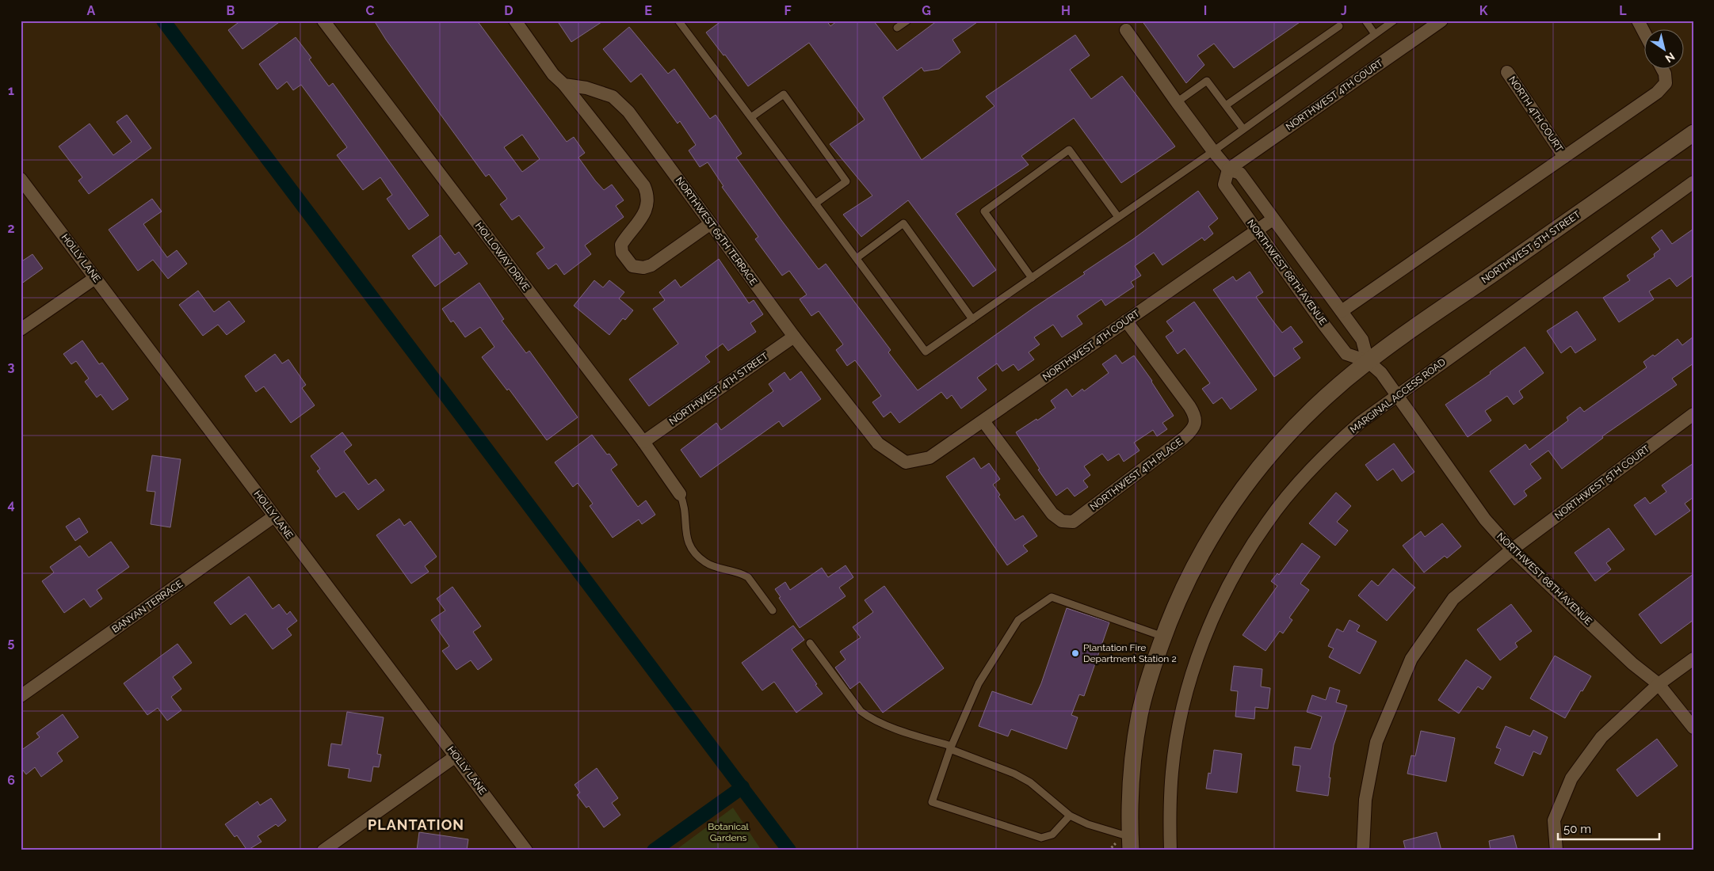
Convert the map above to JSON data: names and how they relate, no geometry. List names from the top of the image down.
{
  "streets": {
    "street": [
      "NORTHWEST 4TH COURT",
      "NORTH 4TH COURT",
      "NORTHWEST 65TH TERRACE",
      "NORTHWEST 5TH STREET",
      "HOLLOWAY DRIVE",
      "HOLLY LANE",
      "NORTHWEST 68TH AVENUE",
      "NORTHWEST 4TH STREET",
      "MARGINAL ACCESS ROAD",
      "NORTHWEST 4TH PLACE",
      "NORTHWEST 5TH COURT",
      "BANYAN TERRACE"
    ]
  },
  "crossings": [
    ["NORTHWEST 4TH COURT", "NORTHWEST 65TH TERRACE"],
    ["NORTHWEST 4TH COURT", "NORTHWEST 68TH AVENUE"],
    ["NORTHWEST 4TH COURT", "NORTHWEST 4TH PLACE"],
    ["NORTHWEST 65TH TERRACE", "NORTHWEST 4TH STREET"],
    ["NORTHWEST 5TH STREET", "NORTHWEST 68TH AVENUE"],
    ["HOLLOWAY DRIVE", "NORTHWEST 4TH STREET"],
    ["HOLLY LANE", "BANYAN TERRACE"],
    ["NORTHWEST 68TH AVENUE", "MARGINAL ACCESS ROAD"],
    ["NORTHWEST 68TH AVENUE", "NORTHWEST 5TH COURT"]
  ],
  "districts": ["PLANTATION"],
  "parks": ["Botanical Gardens"],
  "places": ["Plantation Fire Department Station 2"],
  "scale_bar": "50 m",
  "north": "bottom right",
  "grid": {
    "columns": [
      "A",
      "B",
      "C",
      "D",
      "E",
      "F",
      "G",
      "H",
      "I",
      "J",
      "K",
      "L"
    ],
    "rows": [
      "1",
      "2",
      "3",
      "4",
      "5",
      "6"
    ]
  }
}
